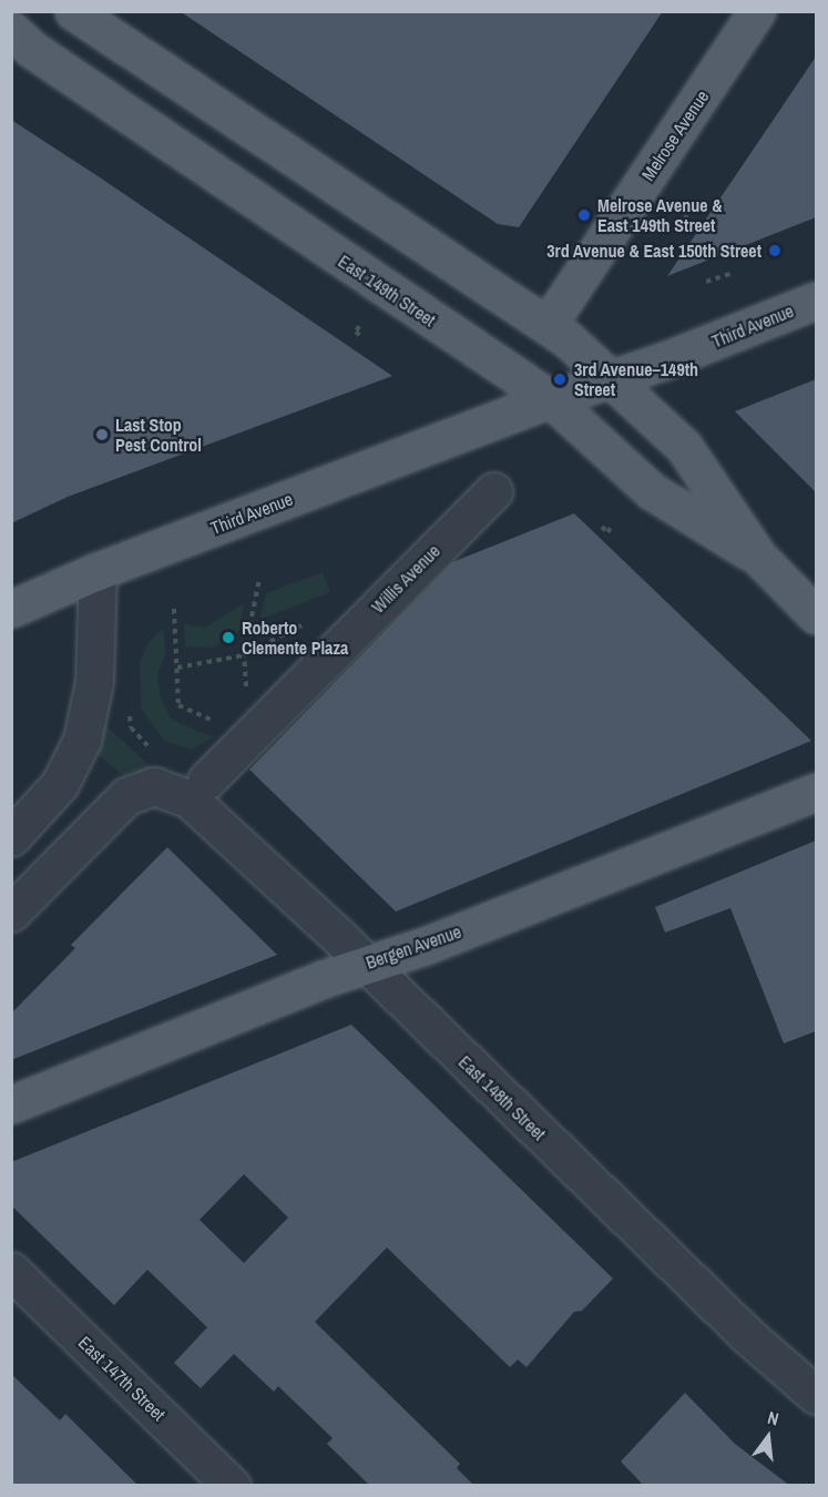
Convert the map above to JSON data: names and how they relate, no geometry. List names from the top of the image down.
{
  "streets": {
    "main road": [
      "Melrose Avenue",
      "East 149th Street",
      "Third Avenue",
      "Bergen Avenue"
    ],
    "street": ["Willis Avenue", "East 148th Street", "East 147th Street"]
  },
  "crossings": [
    ["Melrose Avenue", "East 149th Street"],
    ["East 149th Street", "Third Avenue"],
    ["Willis Avenue", "East 148th Street"],
    ["Bergen Avenue", "East 148th Street"]
  ],
  "places": [
    "Melrose Avenue & East 149th Street",
    "3rd Avenue & East 150th Street",
    "3rd Avenue–149th Street",
    "Last Stop Pest Control",
    "Roberto Clemente Plaza"
  ],
  "north": "top"
}
